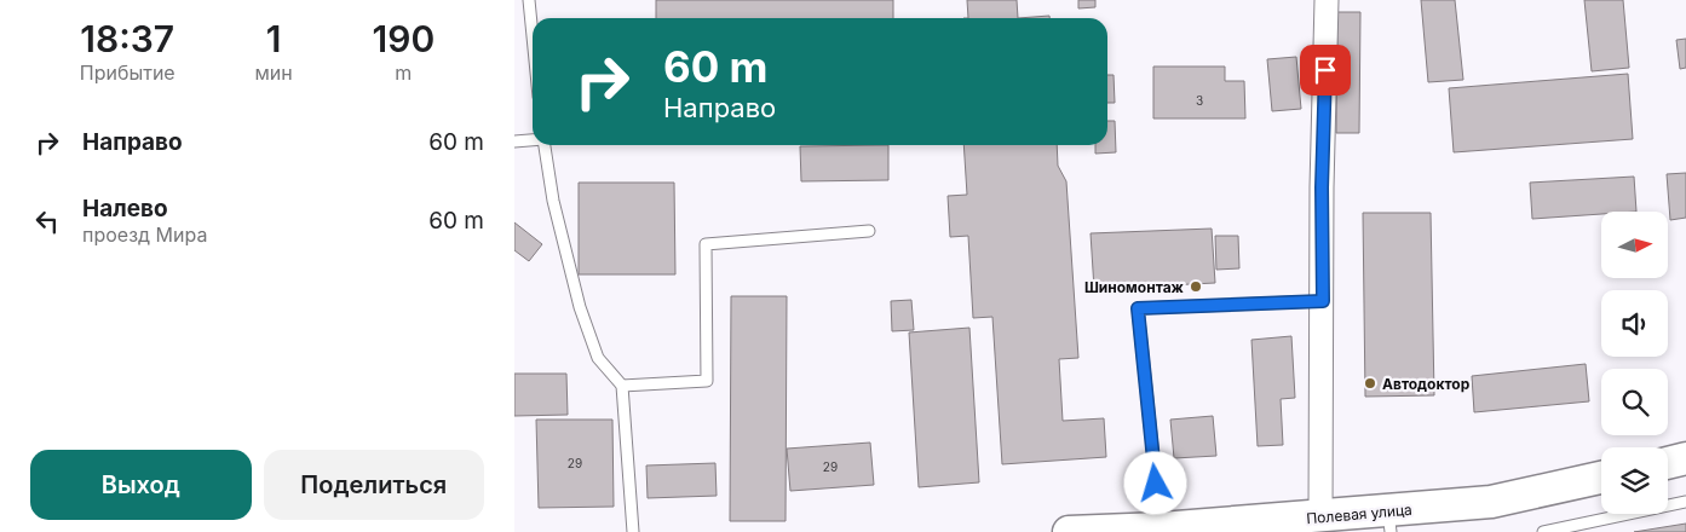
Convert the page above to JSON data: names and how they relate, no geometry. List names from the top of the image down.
{
  "streets": {
    "main road": ["Полевая улица"]
  },
  "places": ["Шиномонтаж", "Автодоктор"],
  "house_numbers": ["3", "29", "29"],
  "north": "right",
  "page": {
    "eta": [
      "18:37",
      "Прибытие",
      "1",
      "мин",
      "190",
      "m"
    ],
    "turn": ["60 m", "Направо"],
    "list": [
      {
        "name": "Направо",
        "value": "60 m"
      },
      {
        "name": "Налево",
        "note": "проезд Мира",
        "value": "60 m"
      }
    ],
    "buttons": ["Выход", "Поделиться"]
  }
}
